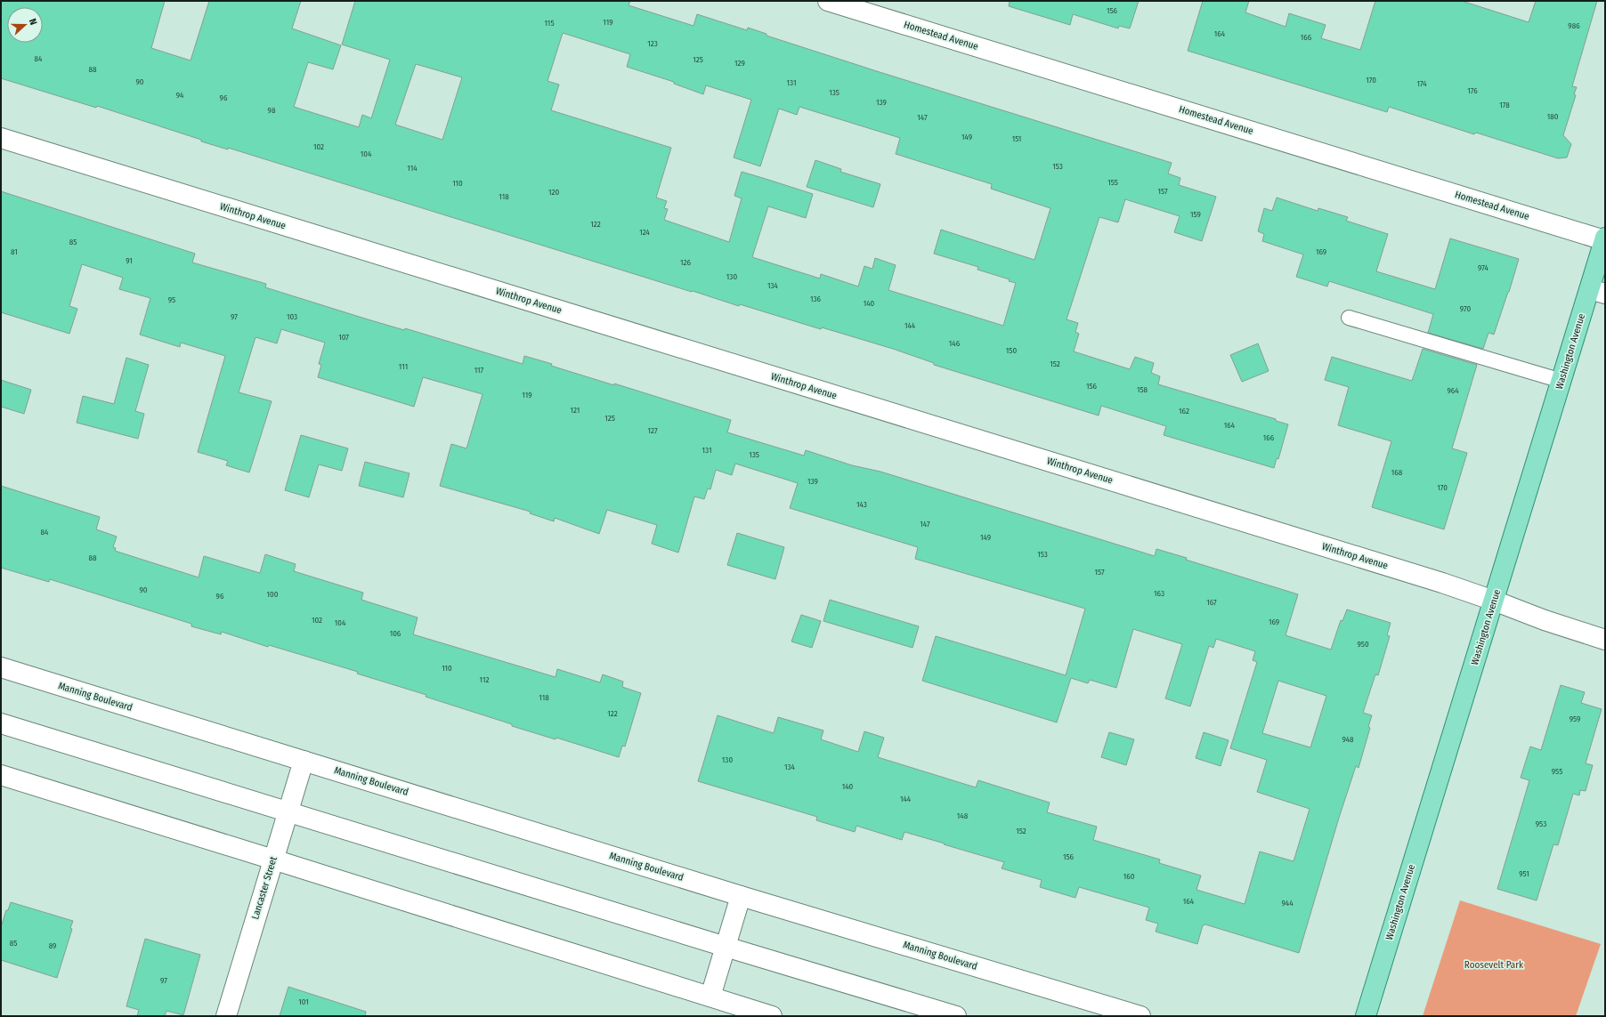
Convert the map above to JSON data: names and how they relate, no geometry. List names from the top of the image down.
{
  "streets": {
    "main road": ["Washington Avenue"],
    "street": [
      "Homestead Avenue",
      "Winthrop Avenue",
      "Manning Boulevard",
      "Lancaster Street"
    ]
  },
  "crossings": [
    ["Homestead Avenue", "Washington Avenue"],
    ["Winthrop Avenue", "Washington Avenue"],
    ["Manning Boulevard", "Lancaster Street"]
  ],
  "parks": ["Roosevelt Park"],
  "house_numbers": [
    "156",
    "119",
    "115",
    "986",
    "164",
    "166",
    "123",
    "84",
    "125",
    "129",
    "88",
    "170",
    "90",
    "131",
    "174",
    "176",
    "135",
    "94",
    "96",
    "139",
    "178",
    "98",
    "180",
    "147",
    "149",
    "151",
    "102",
    "104",
    "153",
    "114",
    "155",
    "110",
    "157",
    "120",
    "118",
    "159",
    "122",
    "124",
    "85",
    "81",
    "169",
    "91",
    "126",
    "974",
    "130",
    "134",
    "136",
    "95",
    "140",
    "970",
    "97",
    "103",
    "144",
    "107",
    "146",
    "150",
    "152",
    "111",
    "117",
    "156",
    "158",
    "964",
    "119",
    "121",
    "162",
    "125",
    "164",
    "127",
    "166",
    "131",
    "135",
    "168",
    "139",
    "170",
    "143",
    "147",
    "84",
    "149",
    "153",
    "88",
    "157",
    "90",
    "163",
    "100",
    "96",
    "167",
    "102",
    "169",
    "104",
    "106",
    "950",
    "110",
    "112",
    "118",
    "122",
    "959",
    "948",
    "130",
    "134",
    "955",
    "140",
    "144",
    "148",
    "953",
    "152",
    "156",
    "951",
    "160",
    "164",
    "944",
    "85",
    "89",
    "97",
    "101"
  ],
  "north": "right"
}
